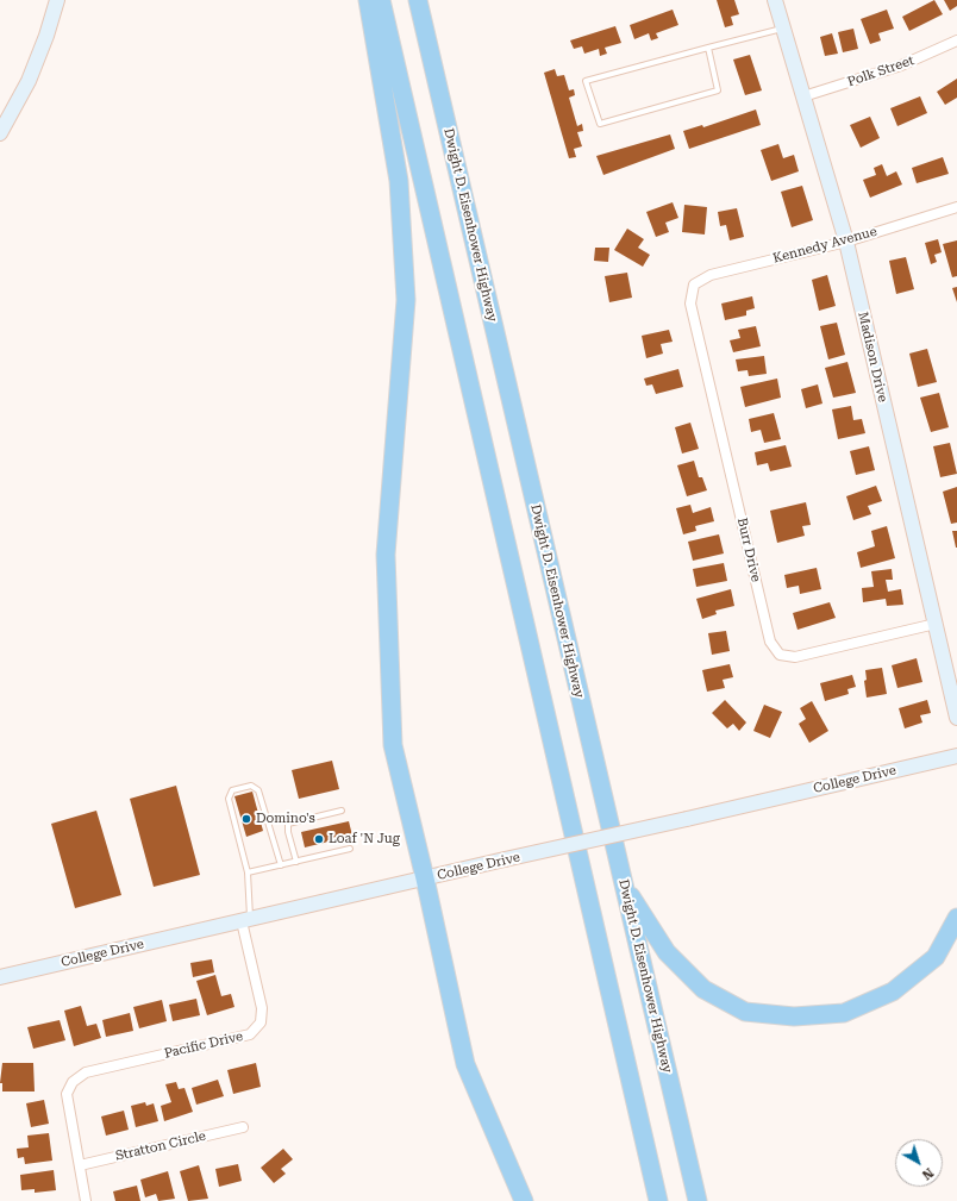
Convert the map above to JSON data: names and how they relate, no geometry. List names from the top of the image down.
{
  "streets": {
    "highway": ["Dwight D. Eisenhower Highway"],
    "main road": ["Madison Drive", "College Drive"],
    "street": [
      "Polk Street",
      "Kennedy Avenue",
      "Burr Drive",
      "Pacific Drive",
      "Stratton Circle"
    ]
  },
  "crossings": [
    ["Polk Street", "Madison Drive"],
    ["Kennedy Avenue", "Madison Drive"],
    ["Kennedy Avenue", "Burr Drive"],
    ["Madison Drive", "Burr Drive"],
    ["College Drive", "Pacific Drive"],
    ["Pacific Drive", "Stratton Circle"]
  ],
  "places": ["Domino's", "Loaf 'N Jug"],
  "north": "bottom right"
}
